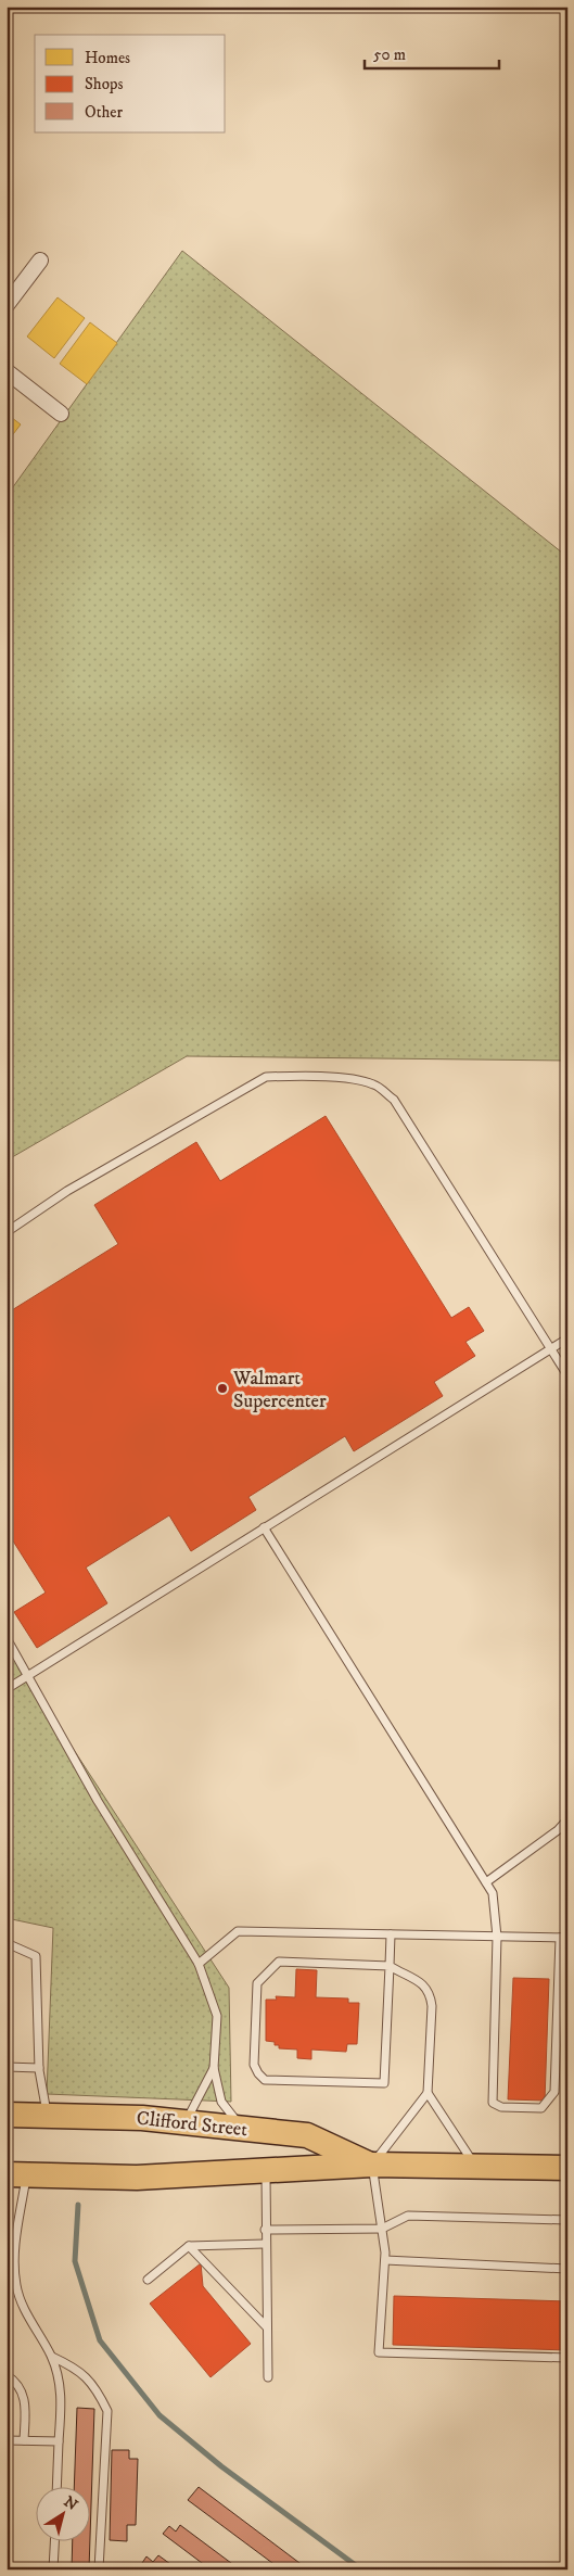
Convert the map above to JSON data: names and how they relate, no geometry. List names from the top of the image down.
{
  "streets": {
    "main road": ["Clifford Street"]
  },
  "places": ["Walmart Supercenter"],
  "legend": ["Homes", "Shops", "Other"],
  "scale_bar": "50 m",
  "north": "top right"
}
